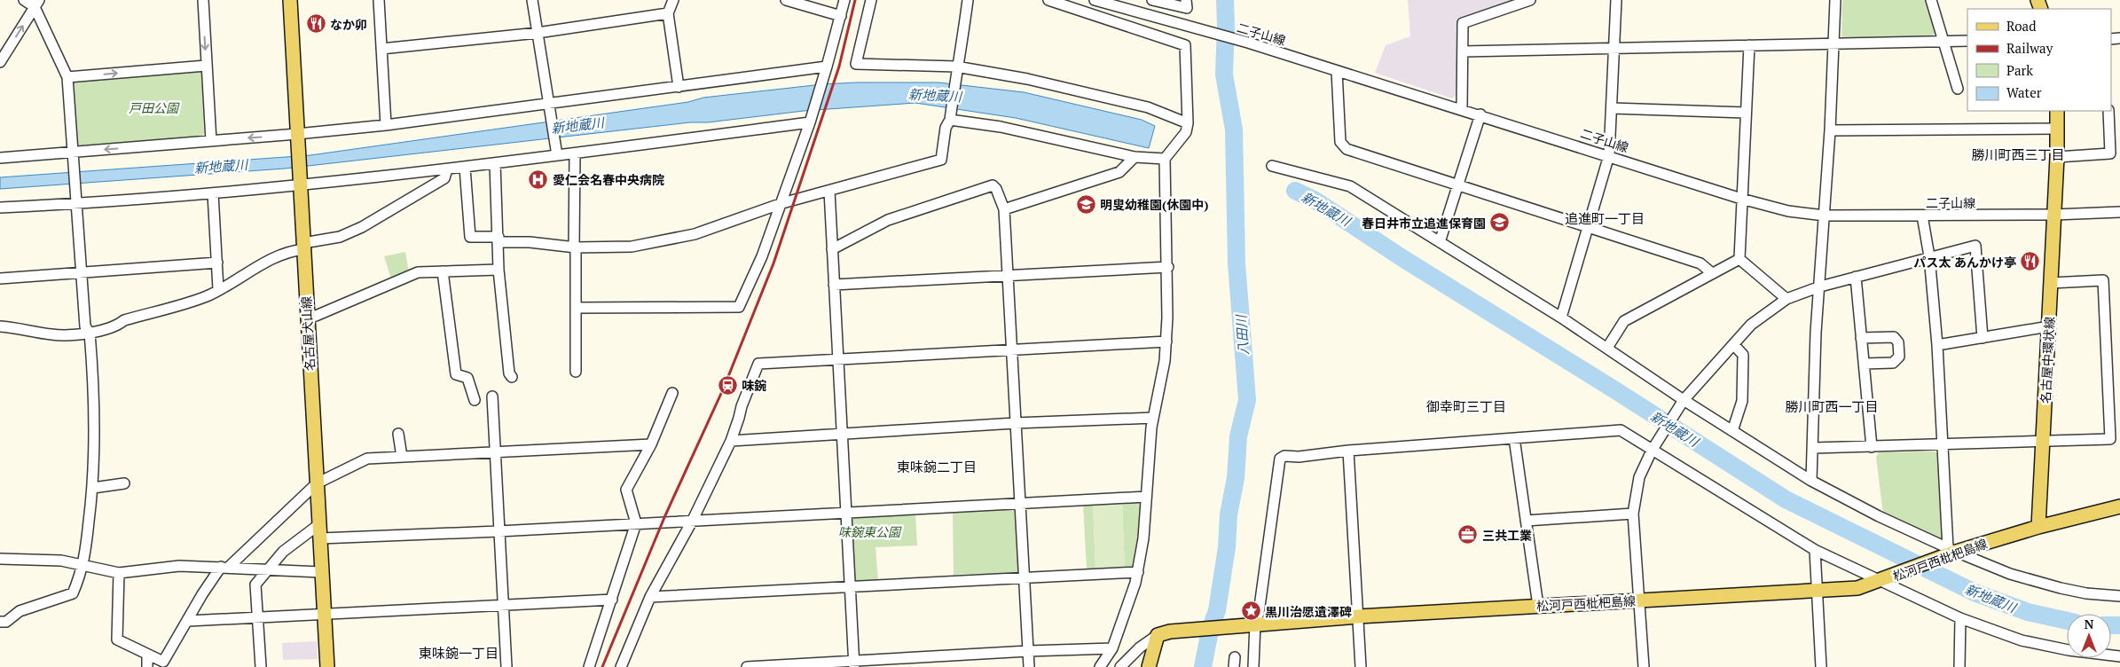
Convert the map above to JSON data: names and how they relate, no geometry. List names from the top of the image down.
{
  "streets": {
    "main road": ["名古屋犬山線", "名古屋中環状線", "松河戸西枇杷島線"],
    "street": ["二子山線"]
  },
  "crossings": [
    ["二子山線", "名古屋中環状線"],
    ["名古屋中環状線", "松河戸西枇杷島線"]
  ],
  "districts": [
    "勝川町西三丁目",
    "追進町一丁目",
    "御幸町三丁目",
    "勝川町西一丁目",
    "東味鋺二丁目",
    "東味鋺一丁目"
  ],
  "water": ["新地蔵川", "八田川"],
  "parks": ["戸田公園", "味鋺東公園"],
  "places": {
    "restaurant": ["なか卯", "パス太 あんかけ亭"],
    "hospital": ["愛仁会名春中央病院"],
    "school or university": ["明叟幼稚園(休園中)", "春日井市立追進保育園"],
    "station": ["味鋺"],
    "office": ["三共工業"],
    "place": ["黒川治愿遺澤碑"]
  },
  "legend": [
    "Road",
    "Railway",
    "Park",
    "Water"
  ],
  "north": "top"
}
